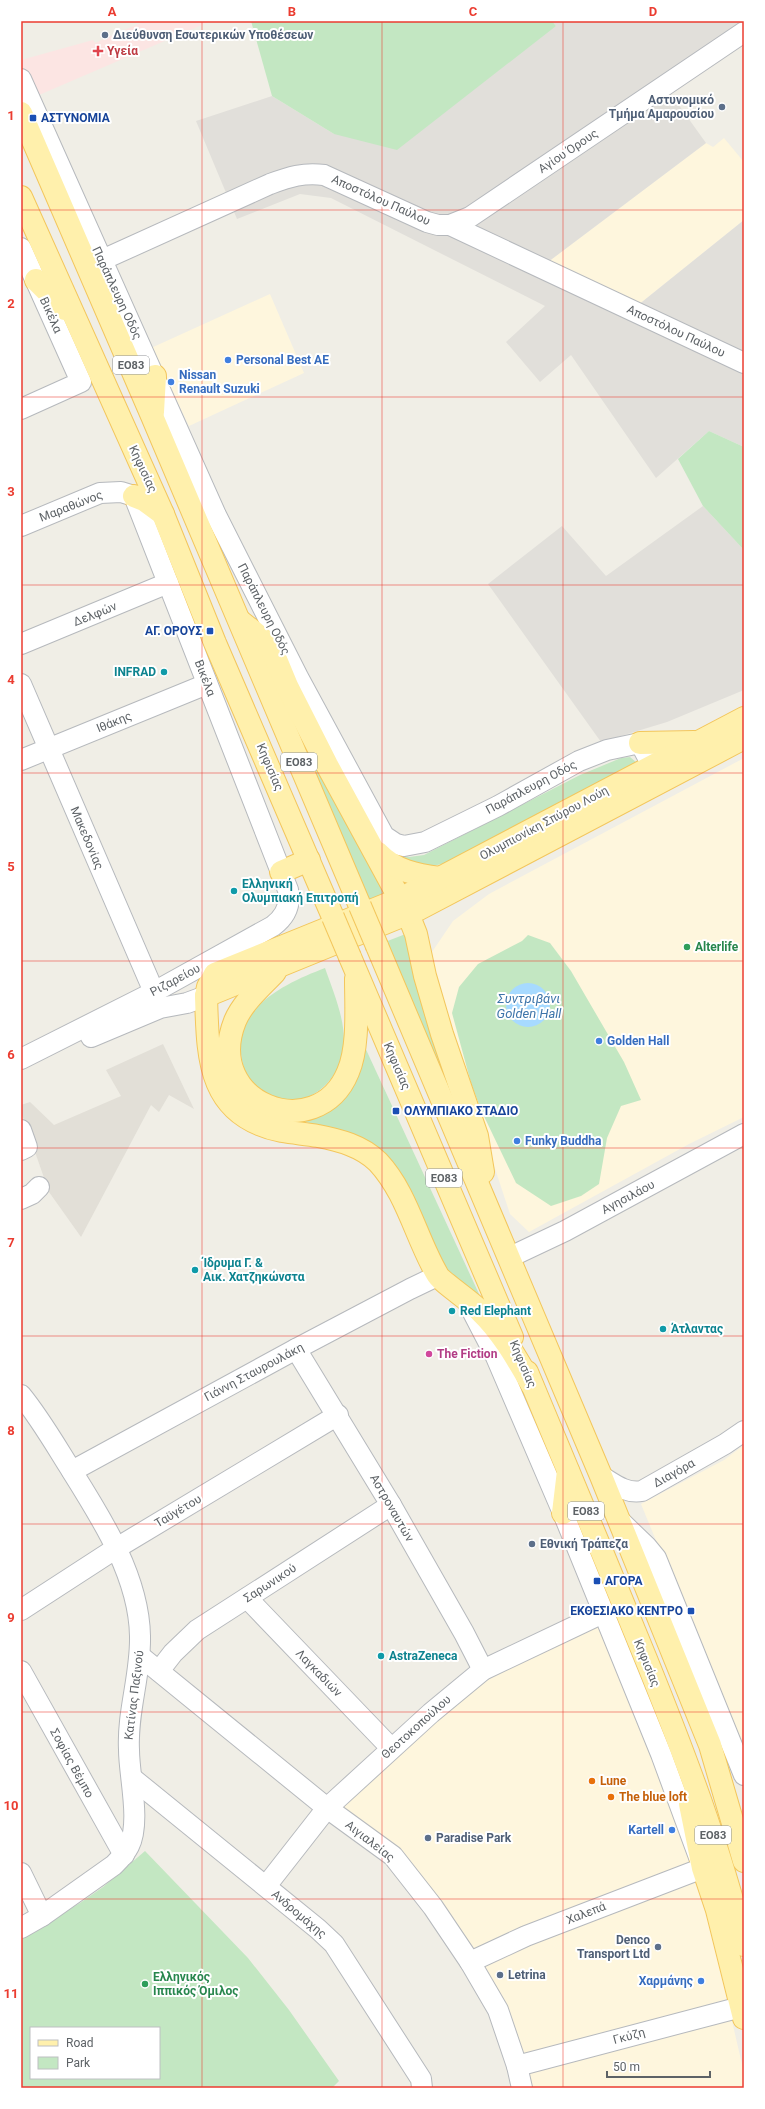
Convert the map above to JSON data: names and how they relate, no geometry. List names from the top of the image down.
{
  "streets": {
    "main road": [
      "ΕΟ83",
      "Κηφισίας",
      "Ολυμπιονίκη Σπύρου Λούη",
      "Ριζαρείου"
    ],
    "street": [
      "Αγίου Όρους",
      "Αποστόλου Παύλου",
      "Παράπλευρη Οδός",
      "Βικέλα",
      "Μαραθώνος",
      "Δελφών",
      "Ιθάκης",
      "Μακεδονίας",
      "Αγησιλάου",
      "Γιάννη Σταυρουλάκη",
      "Διαγόρα",
      "Αστροναυτών",
      "Ταϋγέτου",
      "Σαρωνικού",
      "Λαγκαδιών",
      "Κατίνας Παξινού",
      "Θεοτοκοπούλου",
      "Σοφίας Βέμπο",
      "Αιγιαλείας",
      "Χαλεπά",
      "Ανδρομάχης",
      "Γκύζη"
    ]
  },
  "crossings": [
    ["Αγίου Όρους", "Αποστόλου Παύλου"],
    ["Αποστόλου Παύλου", "Παράπλευρη Οδός"],
    ["Βικέλα", "Μαραθώνος"],
    ["Βικέλα", "Δελφών"],
    ["Βικέλα", "Ιθάκης"],
    ["Βικέλα", "Ριζαρείου"],
    ["ΕΟ83", "Αγησιλάου"],
    ["ΕΟ83", "Διαγόρα"],
    ["Κηφισίας", "Ολυμπιονίκη Σπύρου Λούη"],
    ["Κηφισίας", "Ριζαρείου"],
    ["Κηφισίας", "Γιάννη Σταυρουλάκη"],
    ["Κηφισίας", "Θεοτοκοπούλου"],
    ["Κηφισίας", "Χαλεπά"],
    ["Κηφισίας", "Γκύζη"],
    ["Ιθάκης", "Μακεδονίας"],
    ["Ολυμπιονίκη Σπύρου Λούη", "Ριζαρείου"],
    ["Μακεδονίας", "Ριζαρείου"],
    ["Γιάννη Σταυρουλάκη", "Αστροναυτών"],
    ["Γιάννη Σταυρουλάκη", "Κατίνας Παξινού"],
    ["Αστροναυτών", "Ταϋγέτου"],
    ["Αστροναυτών", "Σαρωνικού"],
    ["Αστροναυτών", "Θεοτοκοπούλου"],
    ["Ταϋγέτου", "Κατίνας Παξινού"],
    ["Σαρωνικού", "Λαγκαδιών"],
    ["Σαρωνικού", "Αιγιαλείας"],
    ["Λαγκαδιών", "Θεοτοκοπούλου"],
    ["Κατίνας Παξινού", "Σοφίας Βέμπο"],
    ["Κατίνας Παξινού", "Αιγιαλείας"],
    ["Κατίνας Παξινού", "Ανδρομάχης"],
    ["Θεοτοκοπούλου", "Αιγιαλείας"],
    ["Θεοτοκοπούλου", "Ανδρομάχης"],
    ["Αιγιαλείας", "Χαλεπά"],
    ["Αιγιαλείας", "Γκύζη"]
  ],
  "water": ["Συντριβάνι Golden Hall"],
  "places": {
    "other": [
      "Διεύθυνση Εσωτερικών Υποθέσεων",
      "Αστυνομικό Τμήμα Αμαρουσίου",
      "Personal Best AE",
      "Nissan Renault Suzuki",
      "INFRAD",
      "Ελληνική Ολυμπιακή Επιτροπή",
      "Alterlife",
      "Golden Hall",
      "Funky Buddha",
      "Ίδρυμα Γ. & Αικ. Χατζηκώνστα",
      "Red Elephant",
      "Άτλαντας",
      "The Fiction",
      "Εθνική Τράπεζα",
      "AstraZeneca",
      "Lune",
      "The blue loft",
      "Kartell",
      "Paradise Park",
      "Denco Transport Ltd",
      "Letrina",
      "Χαρμάνης",
      "Ελληνικός Ιππικός Όμιλος"
    ],
    "health": ["Υγεία"],
    "transit": [
      "ΑΣΤΥΝΟΜΙΑ",
      "ΑΓ. ΟΡΟΥΣ",
      "ΟΛΥΜΠΙΑΚΟ ΣΤΑΔΙΟ",
      "ΑΓΟΡΑ",
      "ΕΚΘΕΣΙΑΚΟ ΚΕΝΤΡΟ"
    ]
  },
  "legend": ["Road", "Park"],
  "scale_bar": "50 m",
  "grid": {
    "columns": [
      "A",
      "B",
      "C",
      "D"
    ],
    "rows": [
      "1",
      "2",
      "3",
      "4",
      "5",
      "6",
      "7",
      "8",
      "9",
      "10",
      "11"
    ]
  }
}
